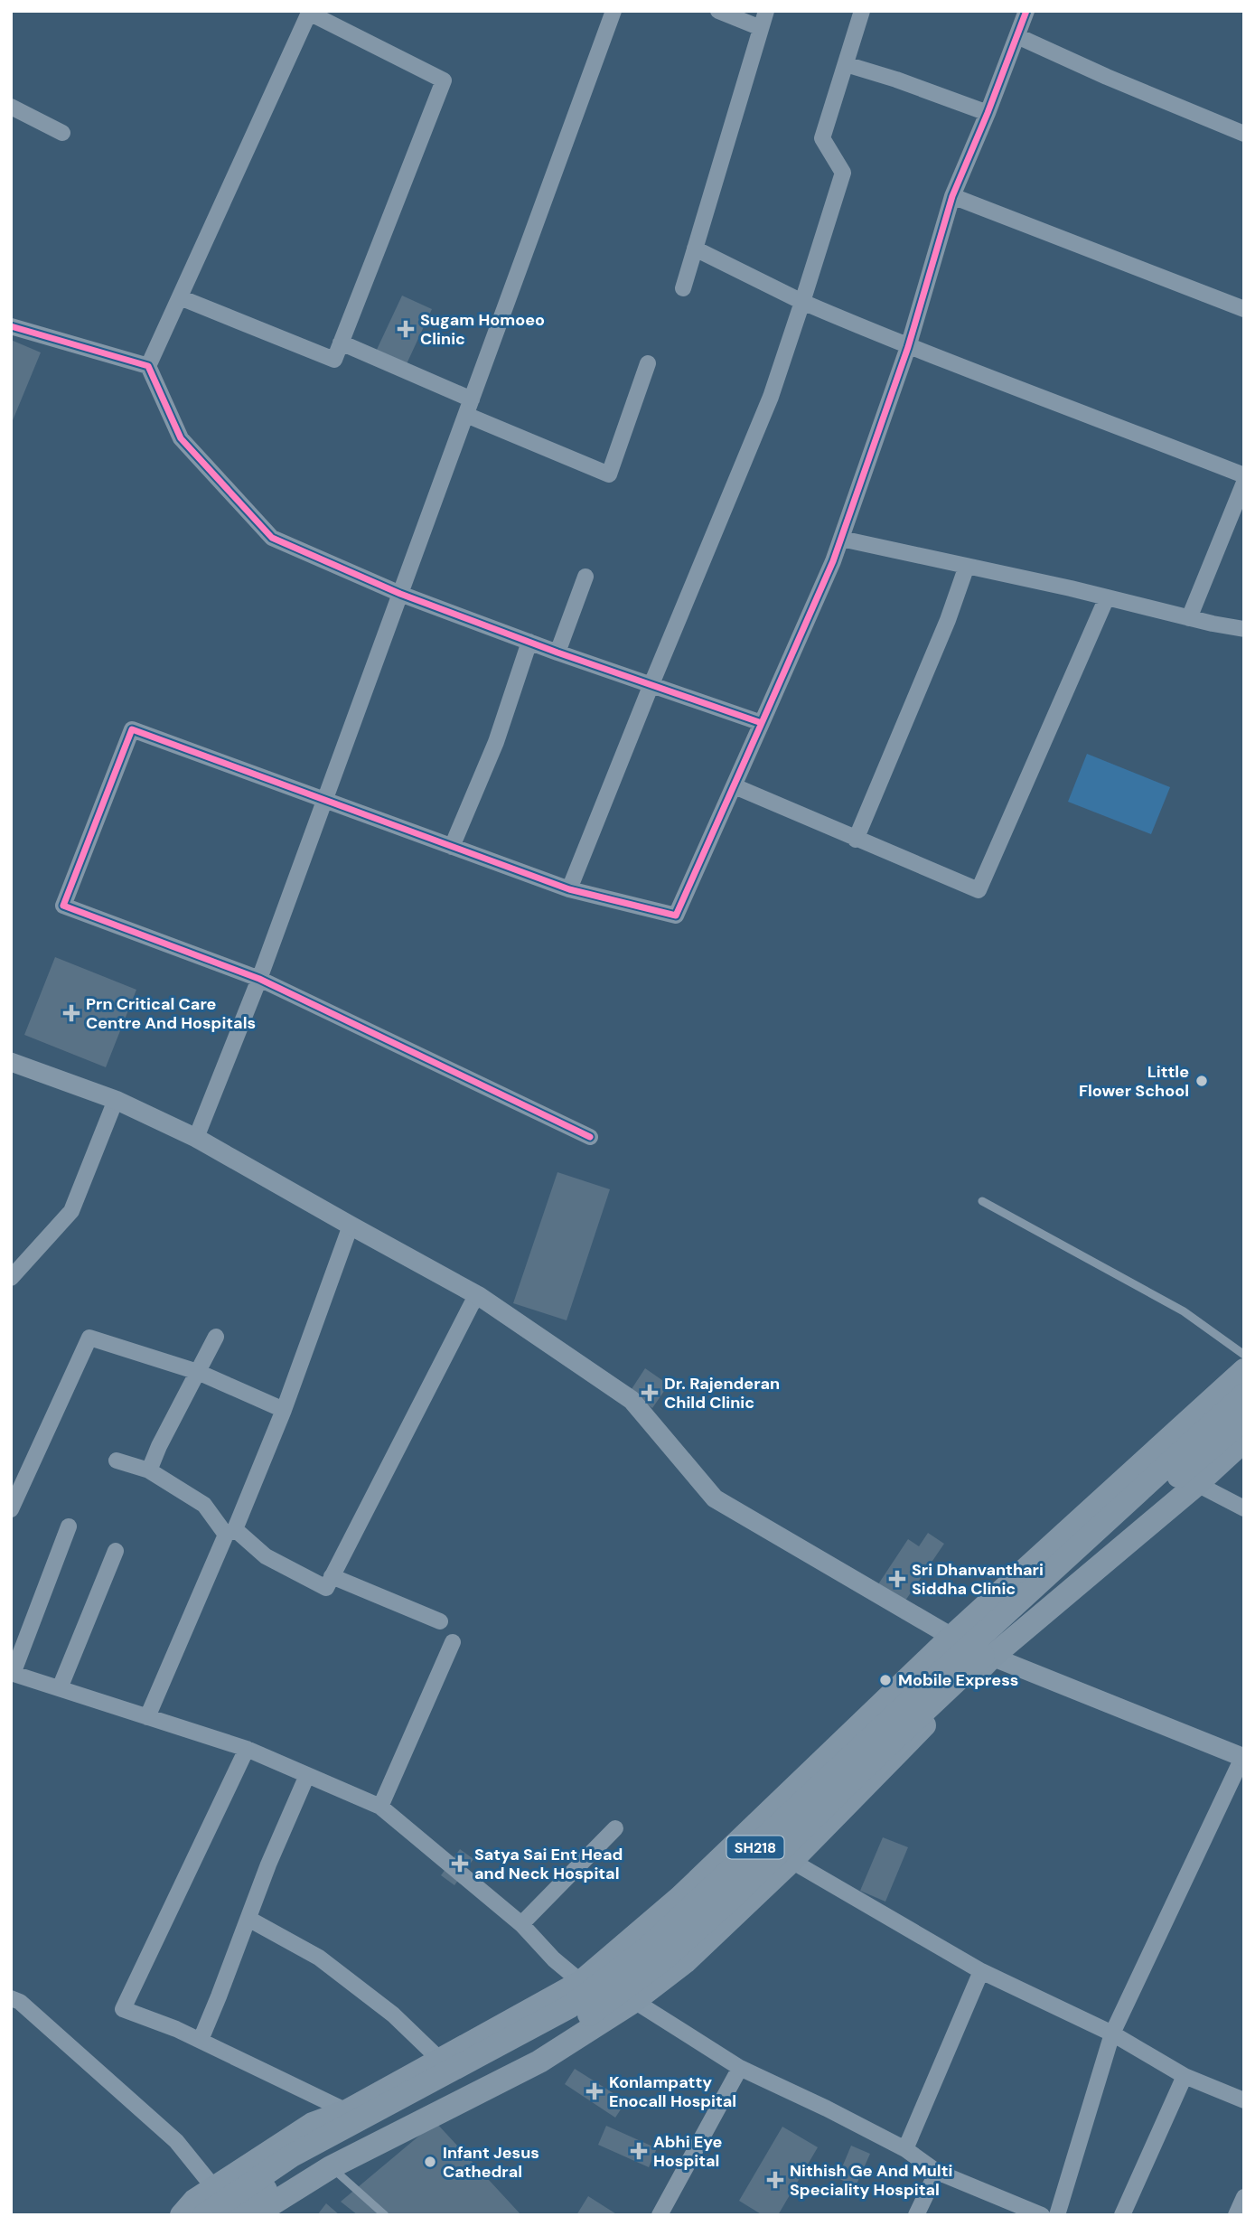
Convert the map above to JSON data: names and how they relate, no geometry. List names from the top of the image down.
{
  "streets": {
    "main road": ["SH218"]
  },
  "places": {
    "health": [
      "Sugam Homoeo Clinic",
      "Prn Critical Care Centre And Hospitals",
      "Dr. Rajenderan Child Clinic",
      "Sri Dhanvanthari Siddha Clinic",
      "Satya Sai Ent Head and Neck Hospital",
      "Konlampatty Enocall Hospital",
      "Abhi Eye Hospital",
      "Nithish Ge And Multi Speciality Hospital"
    ],
    "other": ["Little Flower School", "Mobile Express", "Infant Jesus Cathedral"]
  }
}
